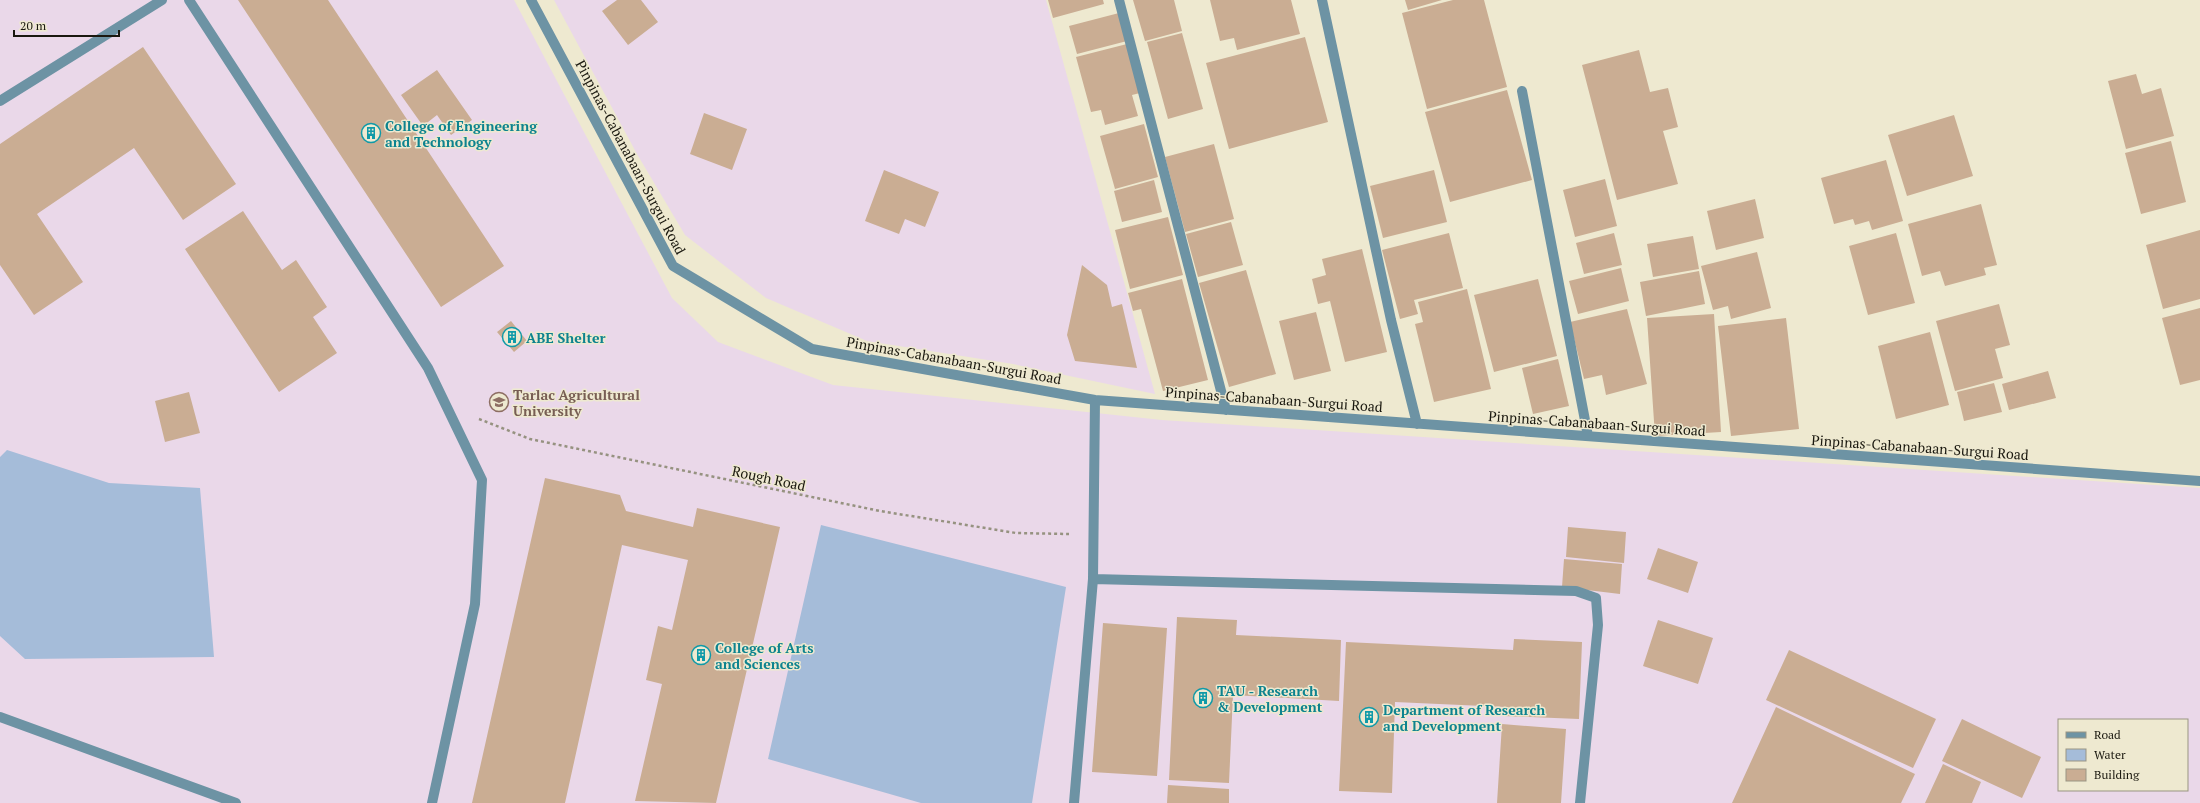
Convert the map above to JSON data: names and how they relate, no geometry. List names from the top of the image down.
{
  "streets": {
    "street": ["Pinpinas-Cabanabaan-Surgui Road"],
    "path": ["Rough Road"]
  },
  "places": {
    "building": [
      "College of Engineering and Technology",
      "ABE Shelter",
      "College of Arts and Sciences",
      "TAU - Research & Development",
      "Department of Research and Development"
    ],
    "school or university": ["Tarlac Agricultural University"]
  },
  "legend": ["Road", "Water", "Building"],
  "scale_bar": "20 m"
}
